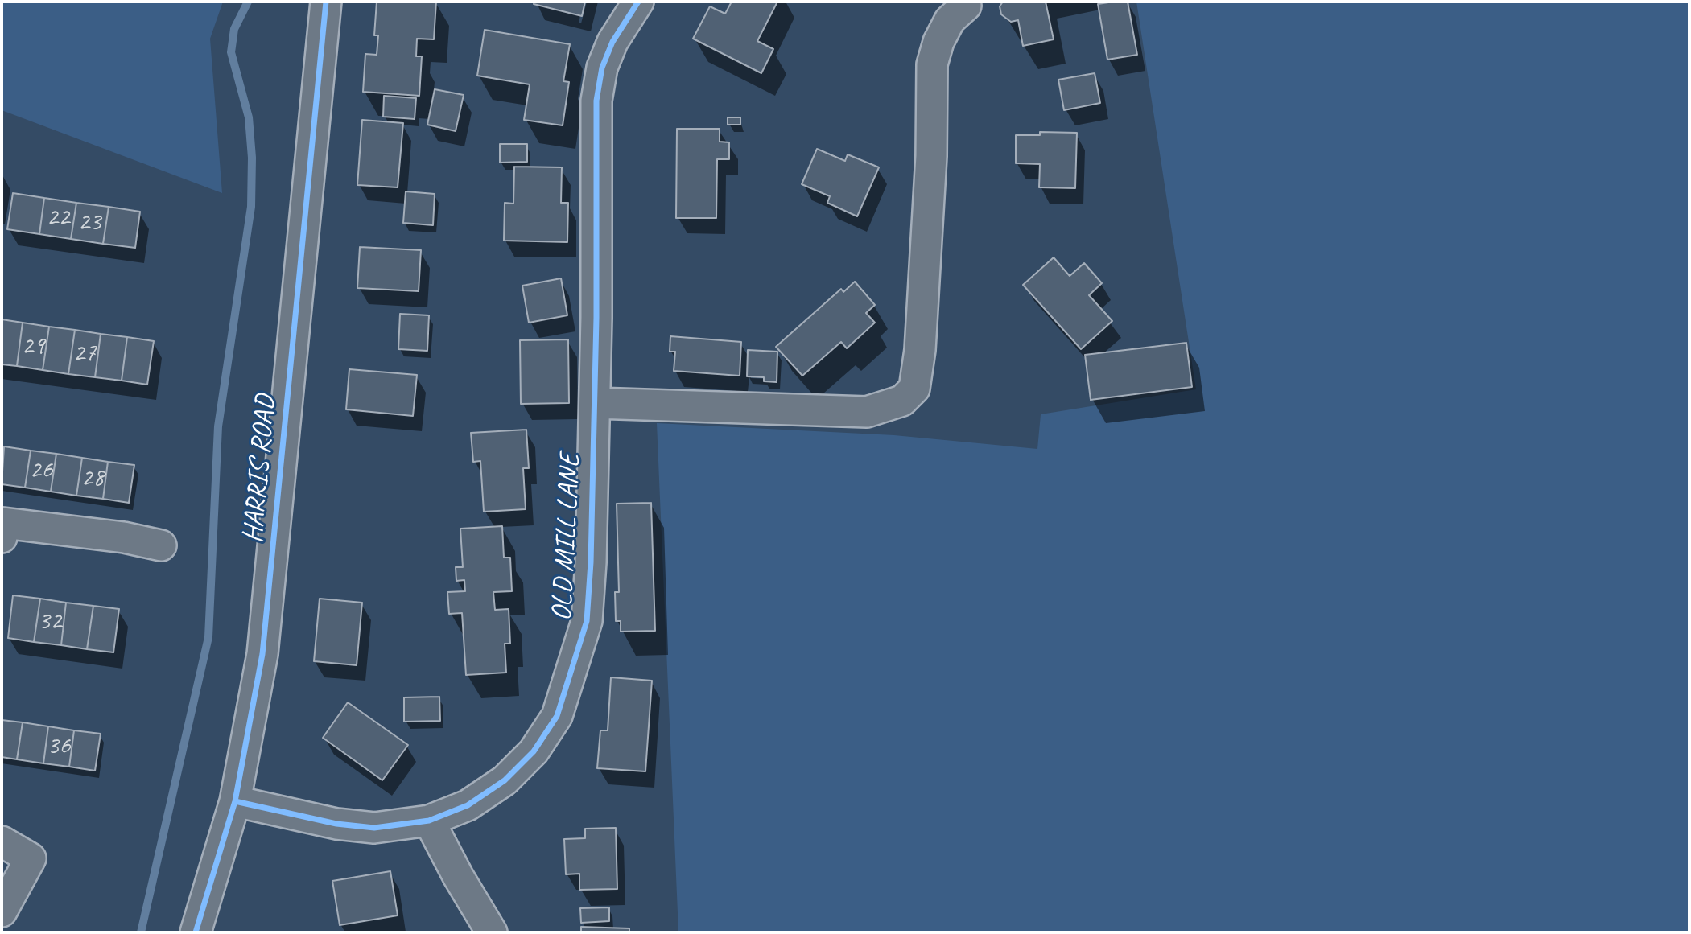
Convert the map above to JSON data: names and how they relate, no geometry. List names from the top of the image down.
{
  "streets": {
    "street": ["HARRIS ROAD", "OLD MILL LANE"]
  },
  "crossings": [
    ["HARRIS ROAD", "OLD MILL LANE"]
  ],
  "house_numbers": [
    "22",
    "23",
    "29",
    "27",
    "26",
    "28",
    "32",
    "36"
  ]
}
